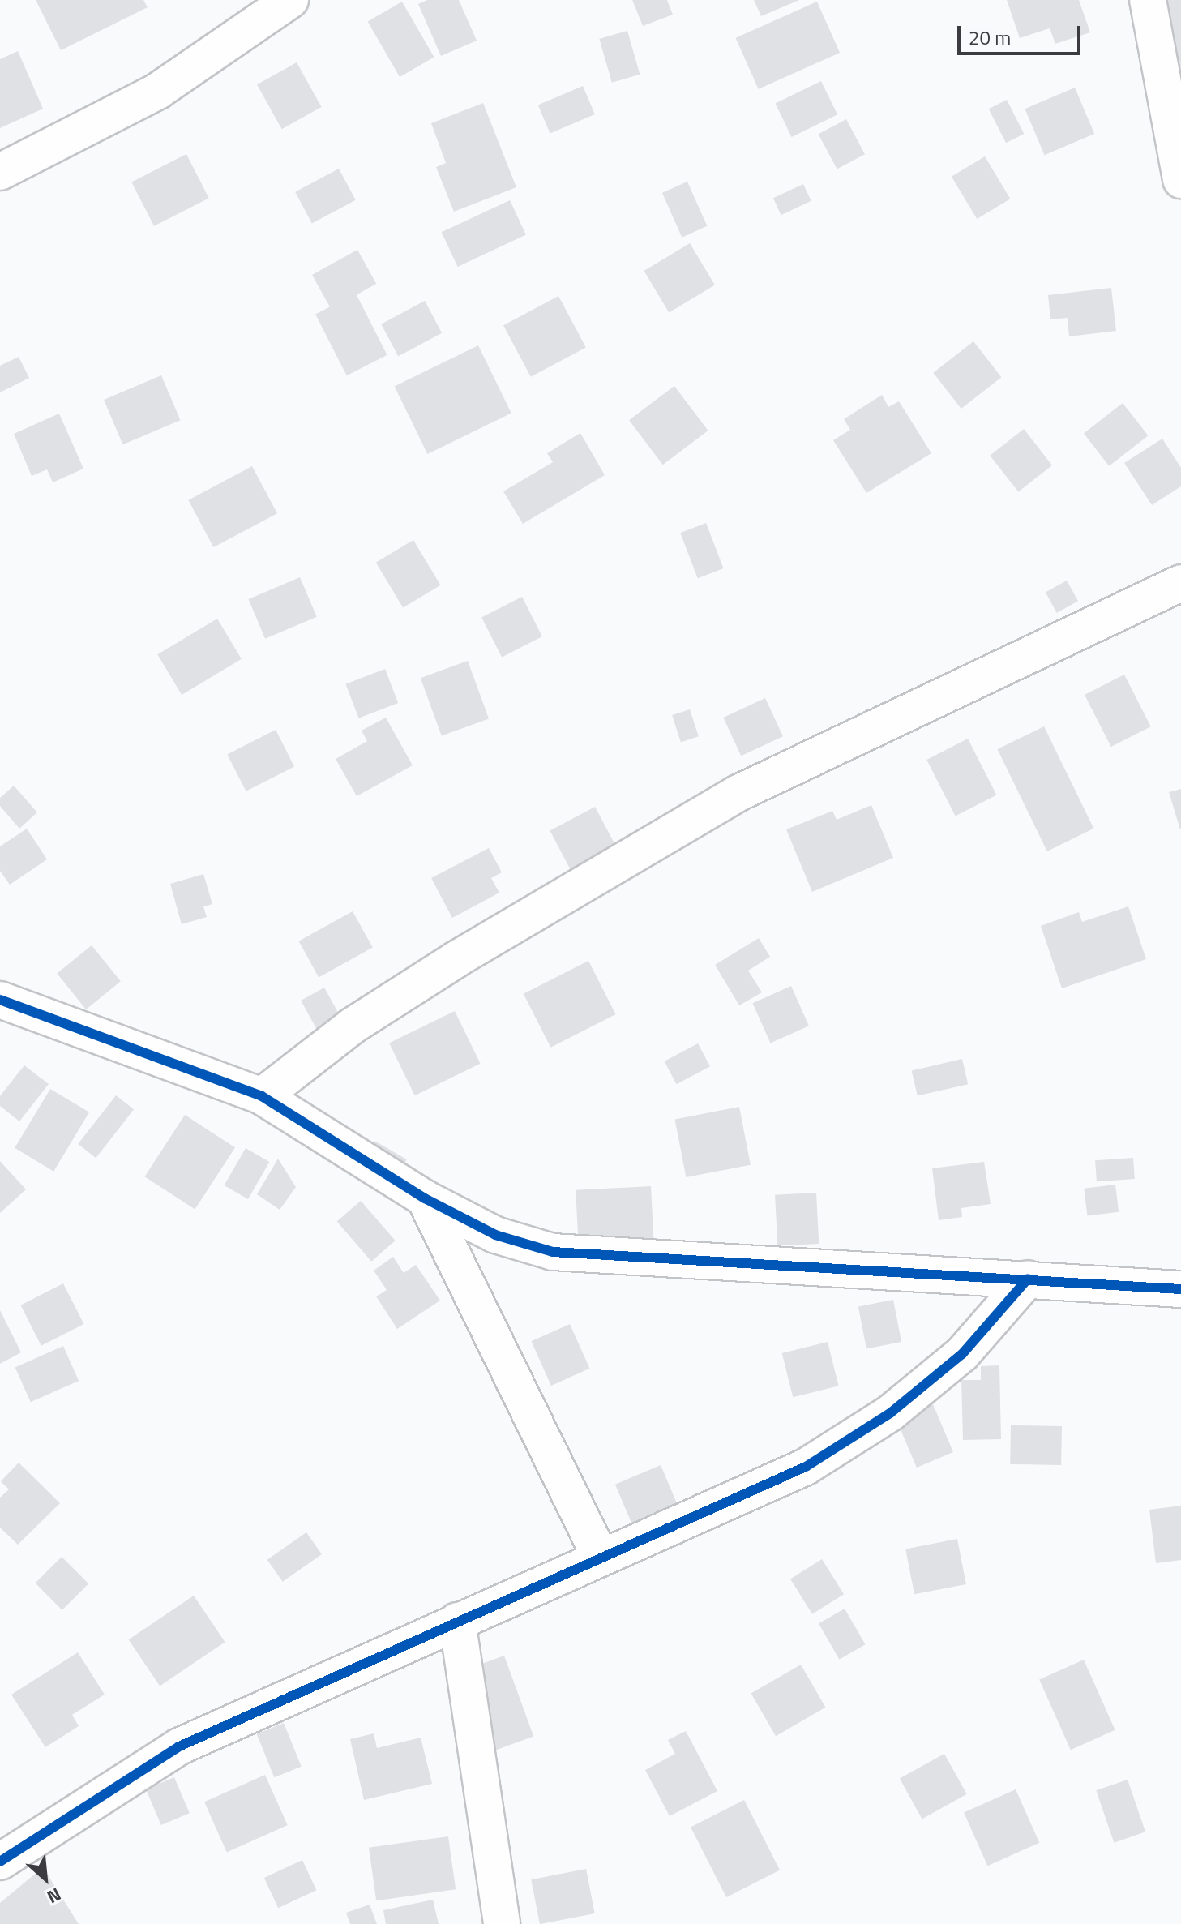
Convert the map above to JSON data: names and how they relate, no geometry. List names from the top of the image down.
{
  "scale_bar": "20 m",
  "north": "bottom right"
}
